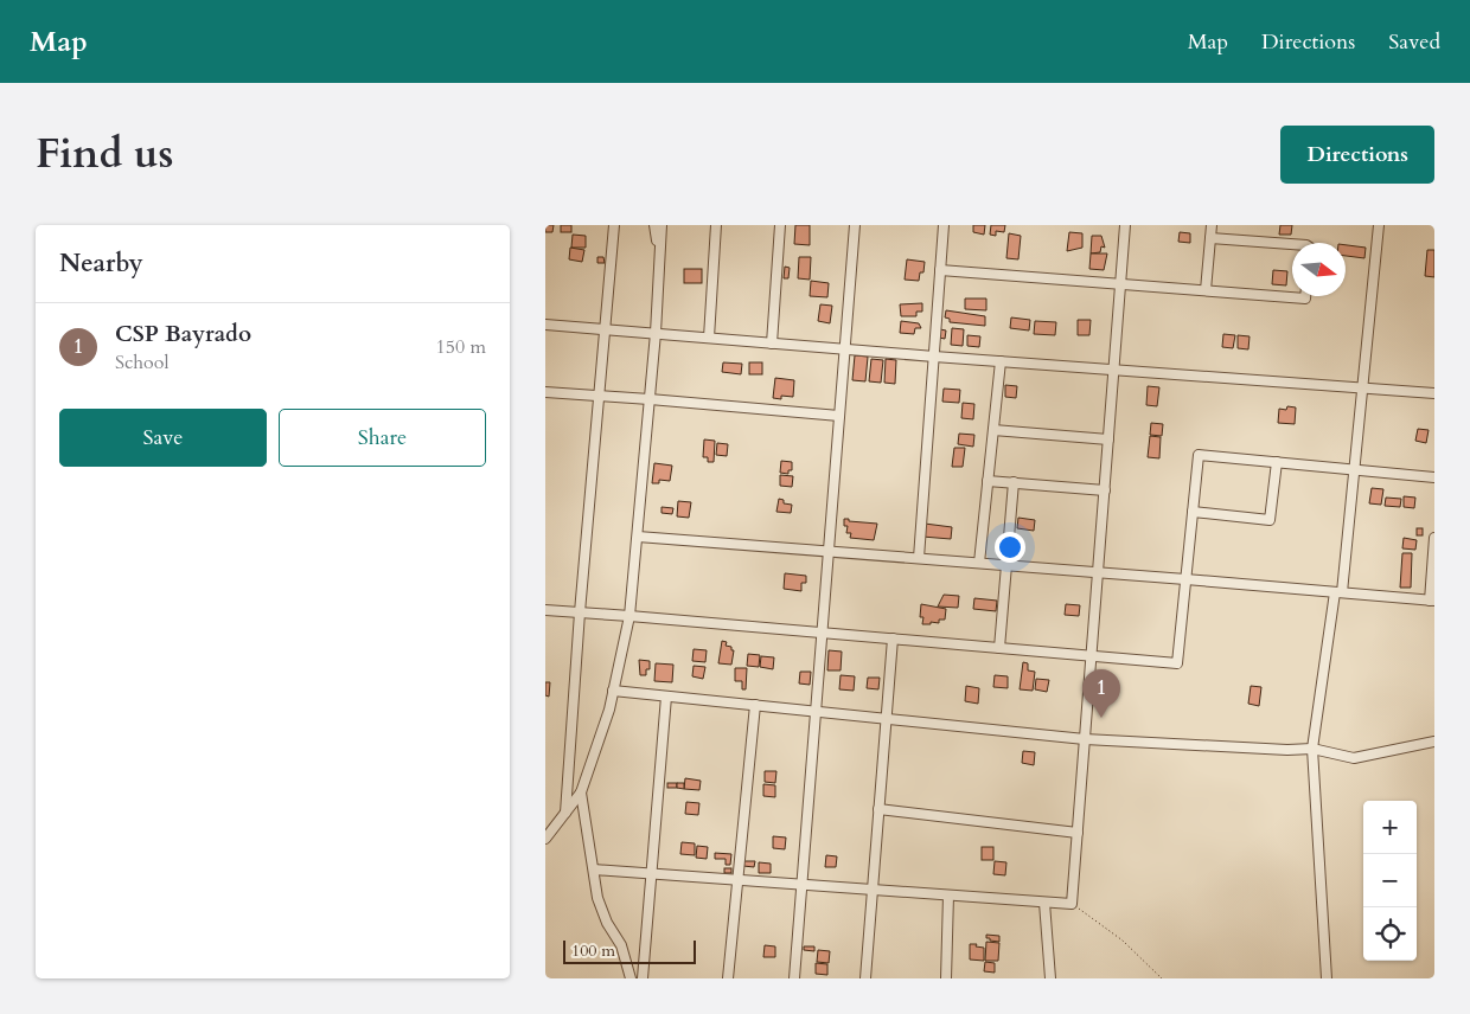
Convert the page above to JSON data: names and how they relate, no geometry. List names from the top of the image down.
{
  "scale_bar": "100 m",
  "north": "right",
  "page": {
    "header": "Map",
    "nav": ["Map", "Directions", "Saved"],
    "title": "Find us",
    "buttons": [
      "Directions",
      ["Save", "Share"]
    ],
    "heading": "Nearby",
    "list": [
      {
        "mark": "1",
        "name": "CSP Bayrado",
        "note": "School",
        "value": "150 m"
      }
    ],
    "pins": "1",
    "map_buttons": ["+", "−"],
    "scale": "100 m"
  }
}
